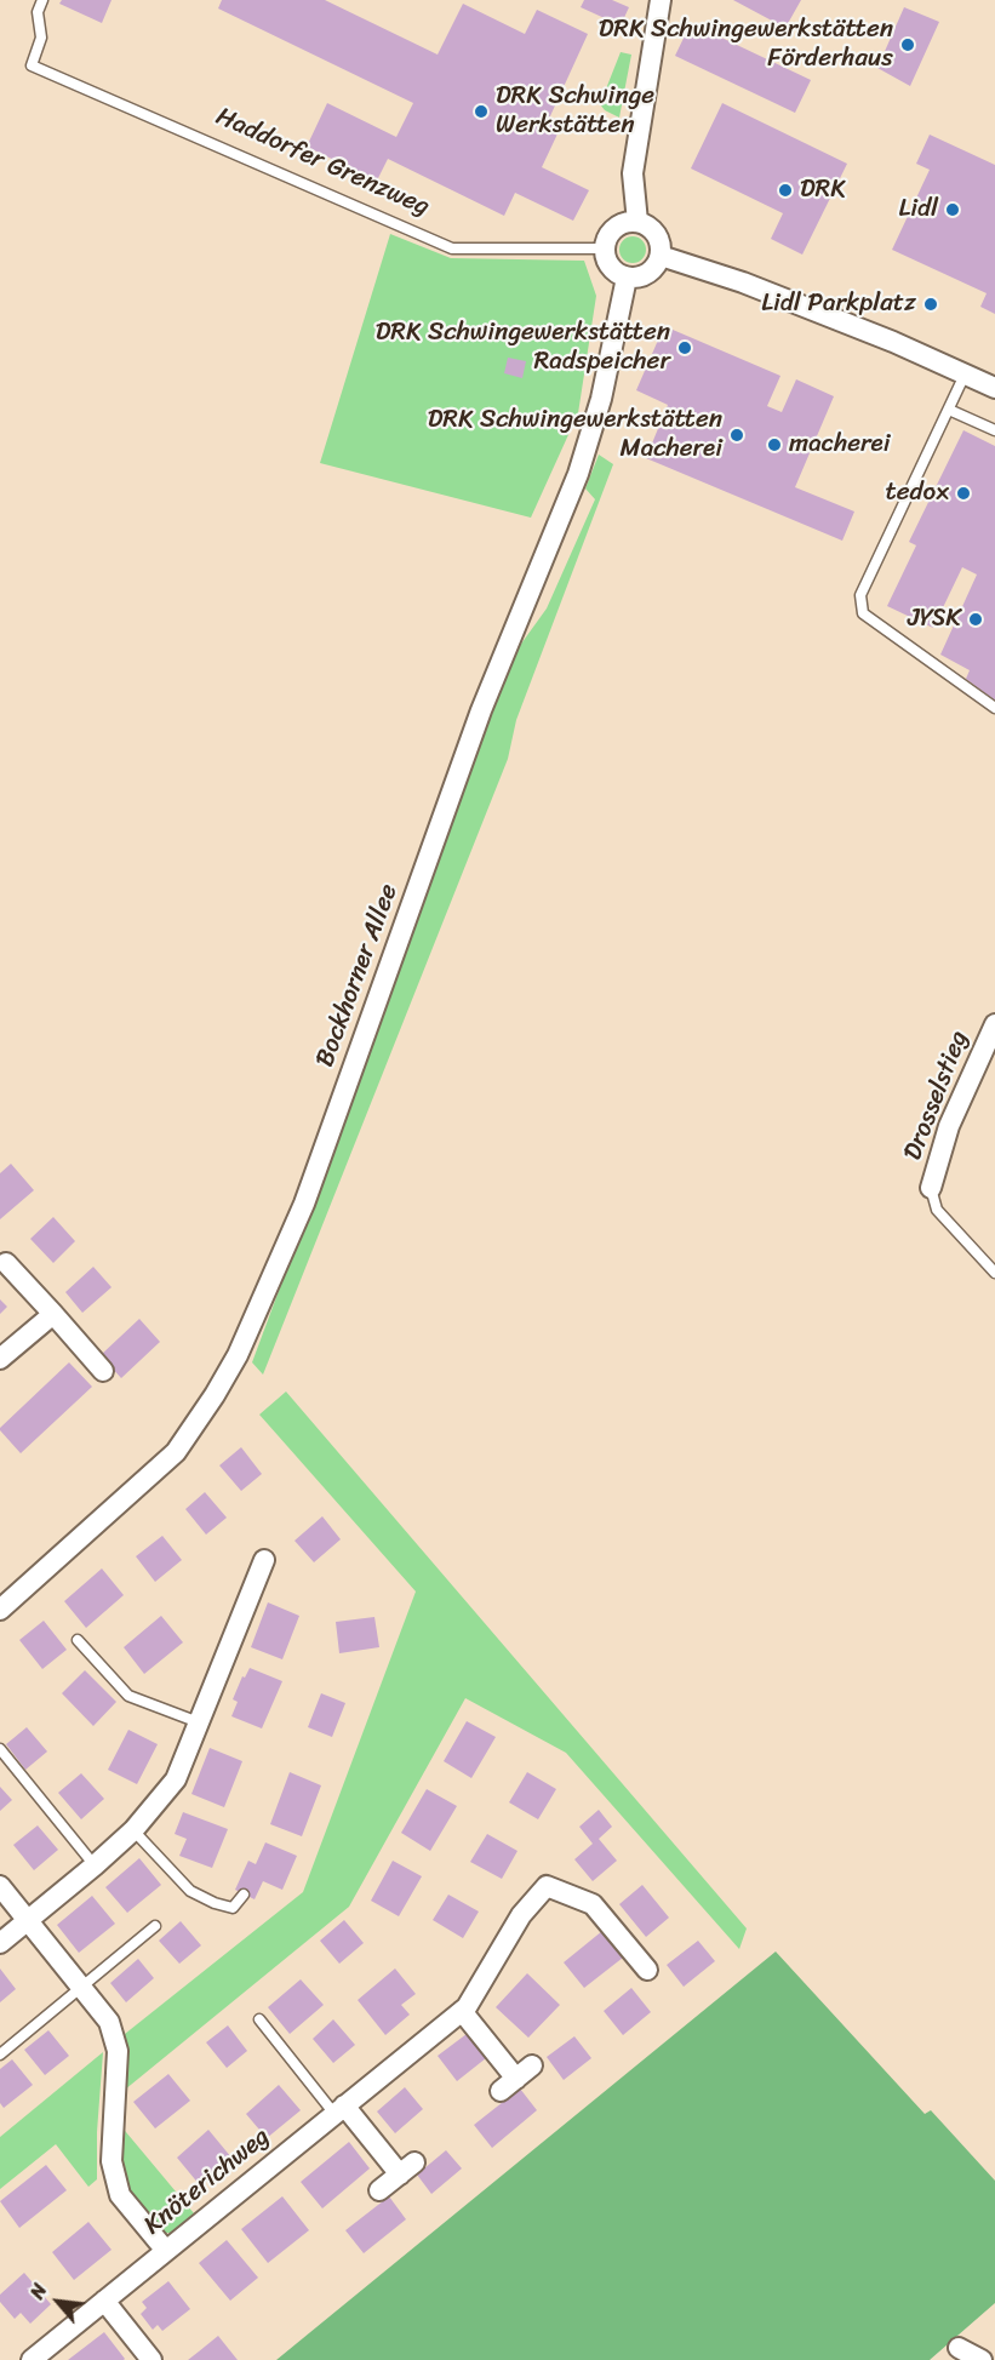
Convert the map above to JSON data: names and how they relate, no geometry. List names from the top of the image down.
{
  "streets": {
    "street": ["Bockhorner Allee", "Drosselstieg", "Knöterichweg"],
    "lane": ["Haddorfer Grenzweg"]
  },
  "crossings": [
    ["Haddorfer Grenzweg", "Bockhorner Allee"]
  ],
  "places": [
    "DRK Schwingewerkstätten Förderhaus",
    "DRK Schwinge Werkstätten",
    "DRK",
    "Lidl",
    "Lidl Parkplatz",
    "DRK Schwingewerkstätten Radspeicher",
    "DRK Schwingewerkstätten Macherei",
    "macherei",
    "tedox",
    "JYSK"
  ],
  "north": "top left"
}
